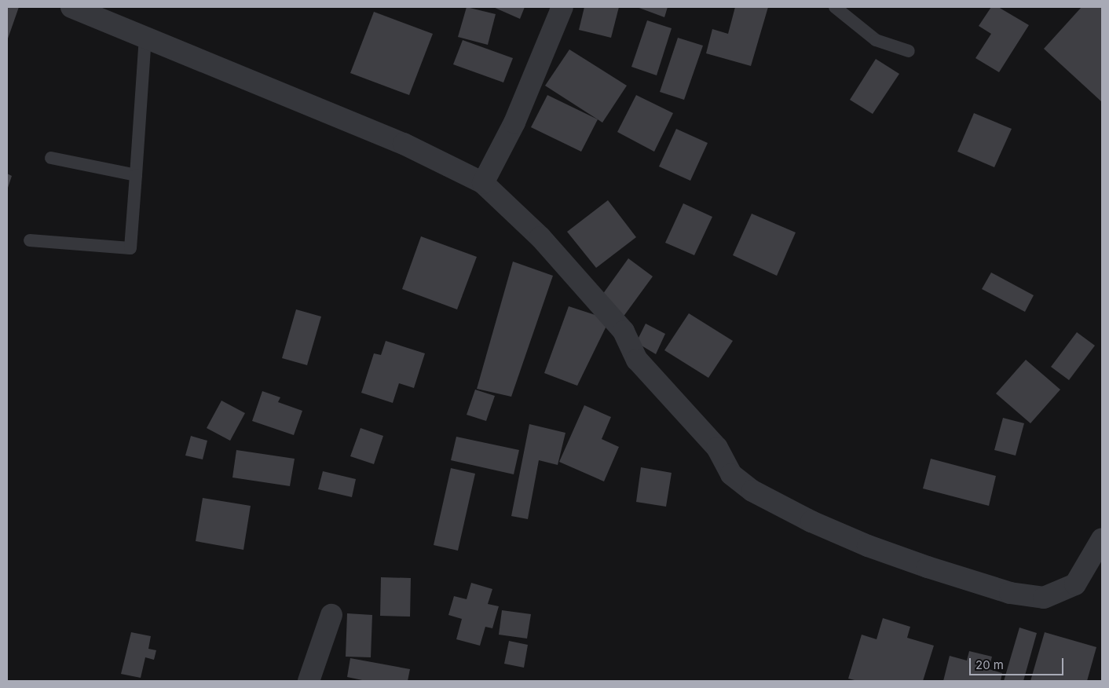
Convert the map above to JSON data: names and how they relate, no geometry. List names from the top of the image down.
{
  "scale_bar": "20 m"
}
